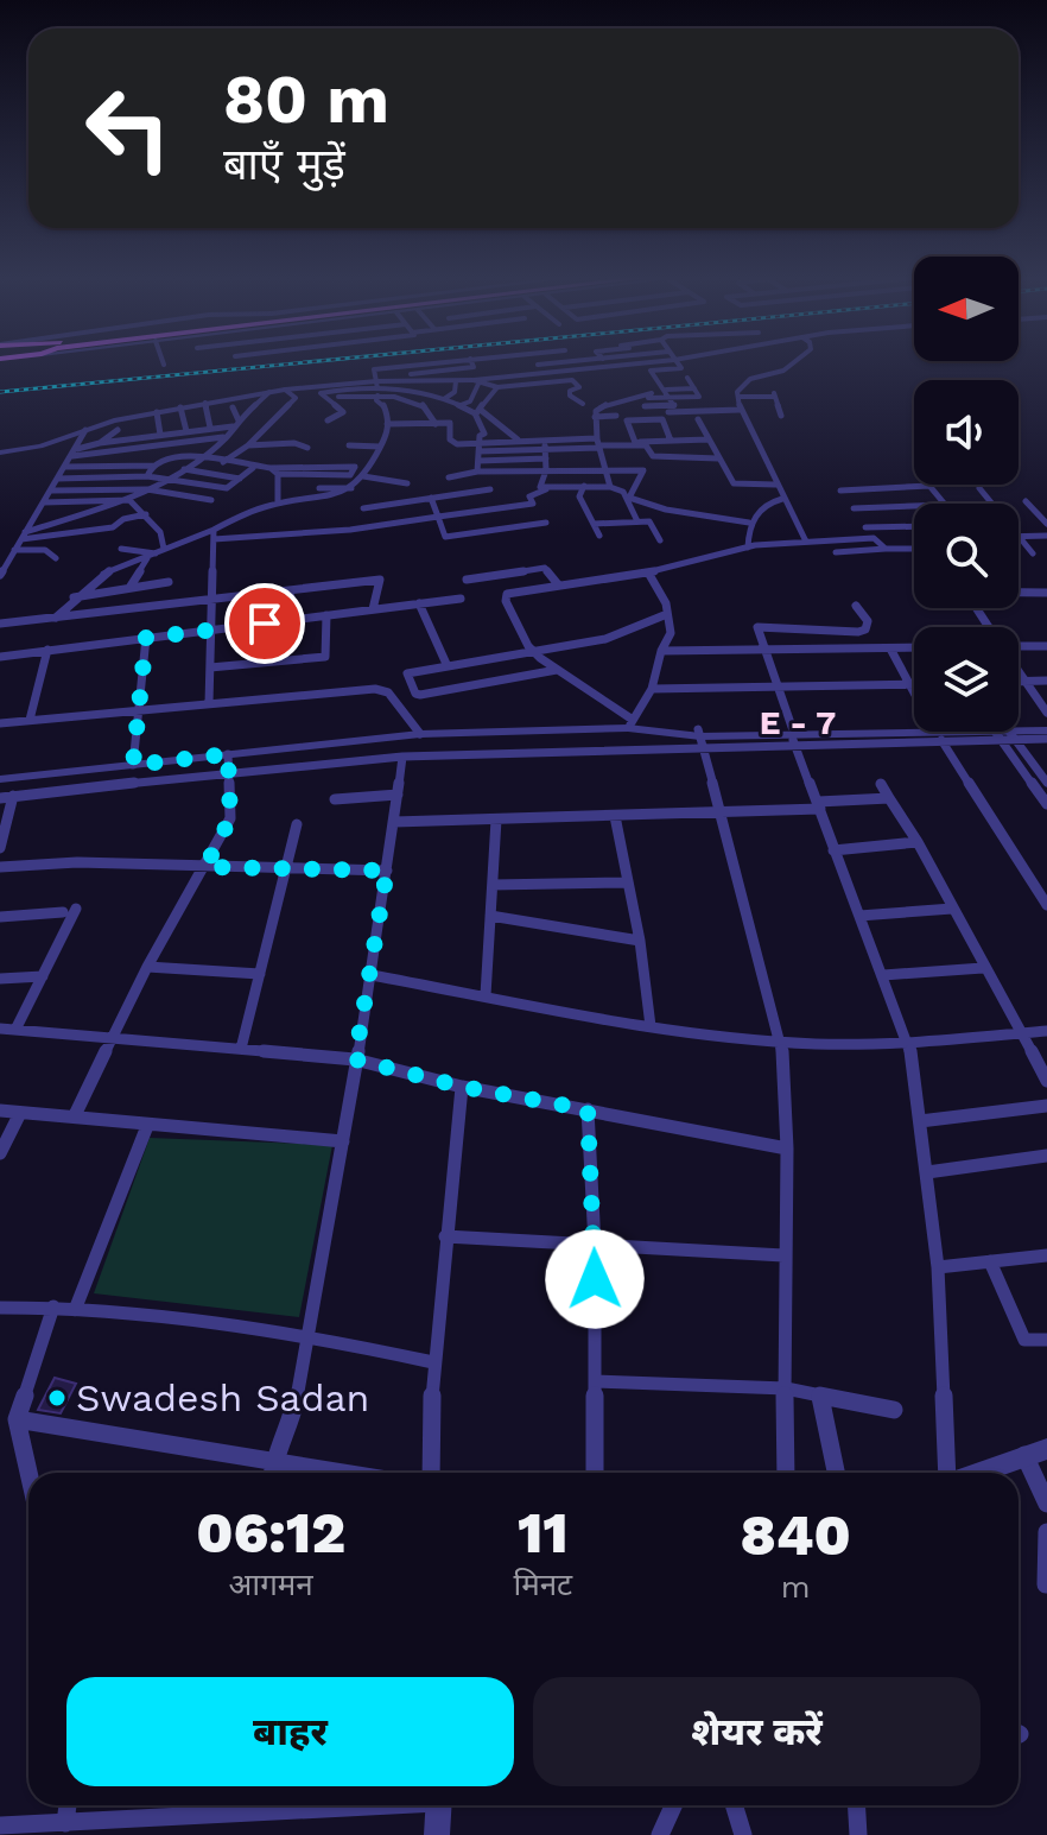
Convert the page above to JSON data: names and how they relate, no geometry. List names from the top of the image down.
{
  "districts": ["E - 7"],
  "places": ["Swadesh Sadan"],
  "north": "left",
  "page": {
    "turn": ["80 m", "बाएँ मुड़ें"],
    "eta": [
      "06:12",
      "आगमन",
      "11",
      "मिनट",
      "840",
      "m"
    ],
    "buttons": ["बाहर", "शेयर करें"]
  }
}
